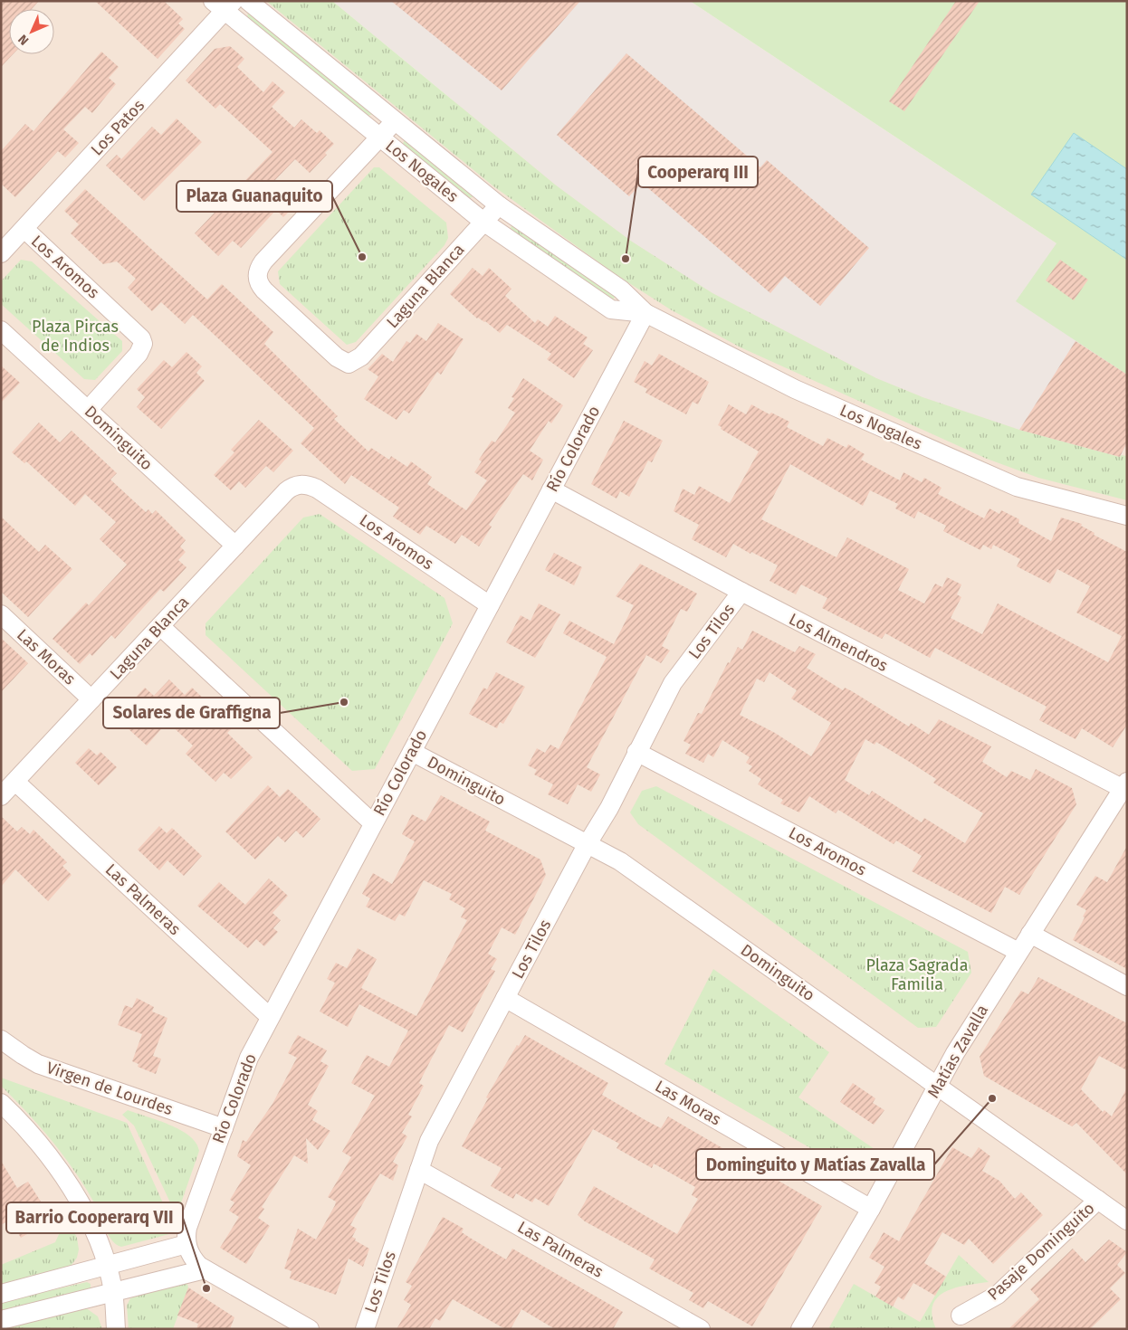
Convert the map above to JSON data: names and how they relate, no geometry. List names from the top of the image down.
{
  "streets": {
    "street": [
      "Los Patos",
      "Los Nogales",
      "Los Aromos",
      "Laguna Blanca",
      "Dominguito",
      "Río Colorado",
      "Los Tilos",
      "Los Almendros",
      "Las Moras",
      "Las Palmeras",
      "Matías Zavalla",
      "Virgen de Lourdes",
      "Pasaje Dominguito"
    ]
  },
  "crossings": [
    ["Los Patos", "Los Nogales"],
    ["Los Patos", "Los Aromos"],
    ["Los Nogales", "Laguna Blanca"],
    ["Los Nogales", "Río Colorado"],
    ["Los Aromos", "Laguna Blanca"],
    ["Los Aromos", "Dominguito"],
    ["Los Aromos", "Río Colorado"],
    ["Los Aromos", "Los Tilos"],
    ["Los Aromos", "Matías Zavalla"],
    ["Laguna Blanca", "Dominguito"],
    ["Laguna Blanca", "Las Moras"],
    ["Laguna Blanca", "Las Palmeras"],
    ["Dominguito", "Río Colorado"],
    ["Dominguito", "Los Tilos"],
    ["Dominguito", "Matías Zavalla"],
    ["Dominguito", "Pasaje Dominguito"],
    ["Río Colorado", "Los Almendros"],
    ["Río Colorado", "Las Palmeras"],
    ["Río Colorado", "Virgen de Lourdes"],
    ["Los Tilos", "Los Almendros"],
    ["Los Tilos", "Las Moras"],
    ["Los Tilos", "Las Palmeras"],
    ["Los Almendros", "Matías Zavalla"],
    ["Las Moras", "Matías Zavalla"]
  ],
  "parks": ["Plaza Pircas de Indios", "Plaza Sagrada Familia"],
  "places": [
    "Plaza Guanaquito",
    "Cooperarq III",
    "Solares de Graffigna",
    "Dominguito y Matías Zavalla",
    "Barrio Cooperarq VII"
  ],
  "north": "bottom left"
}
